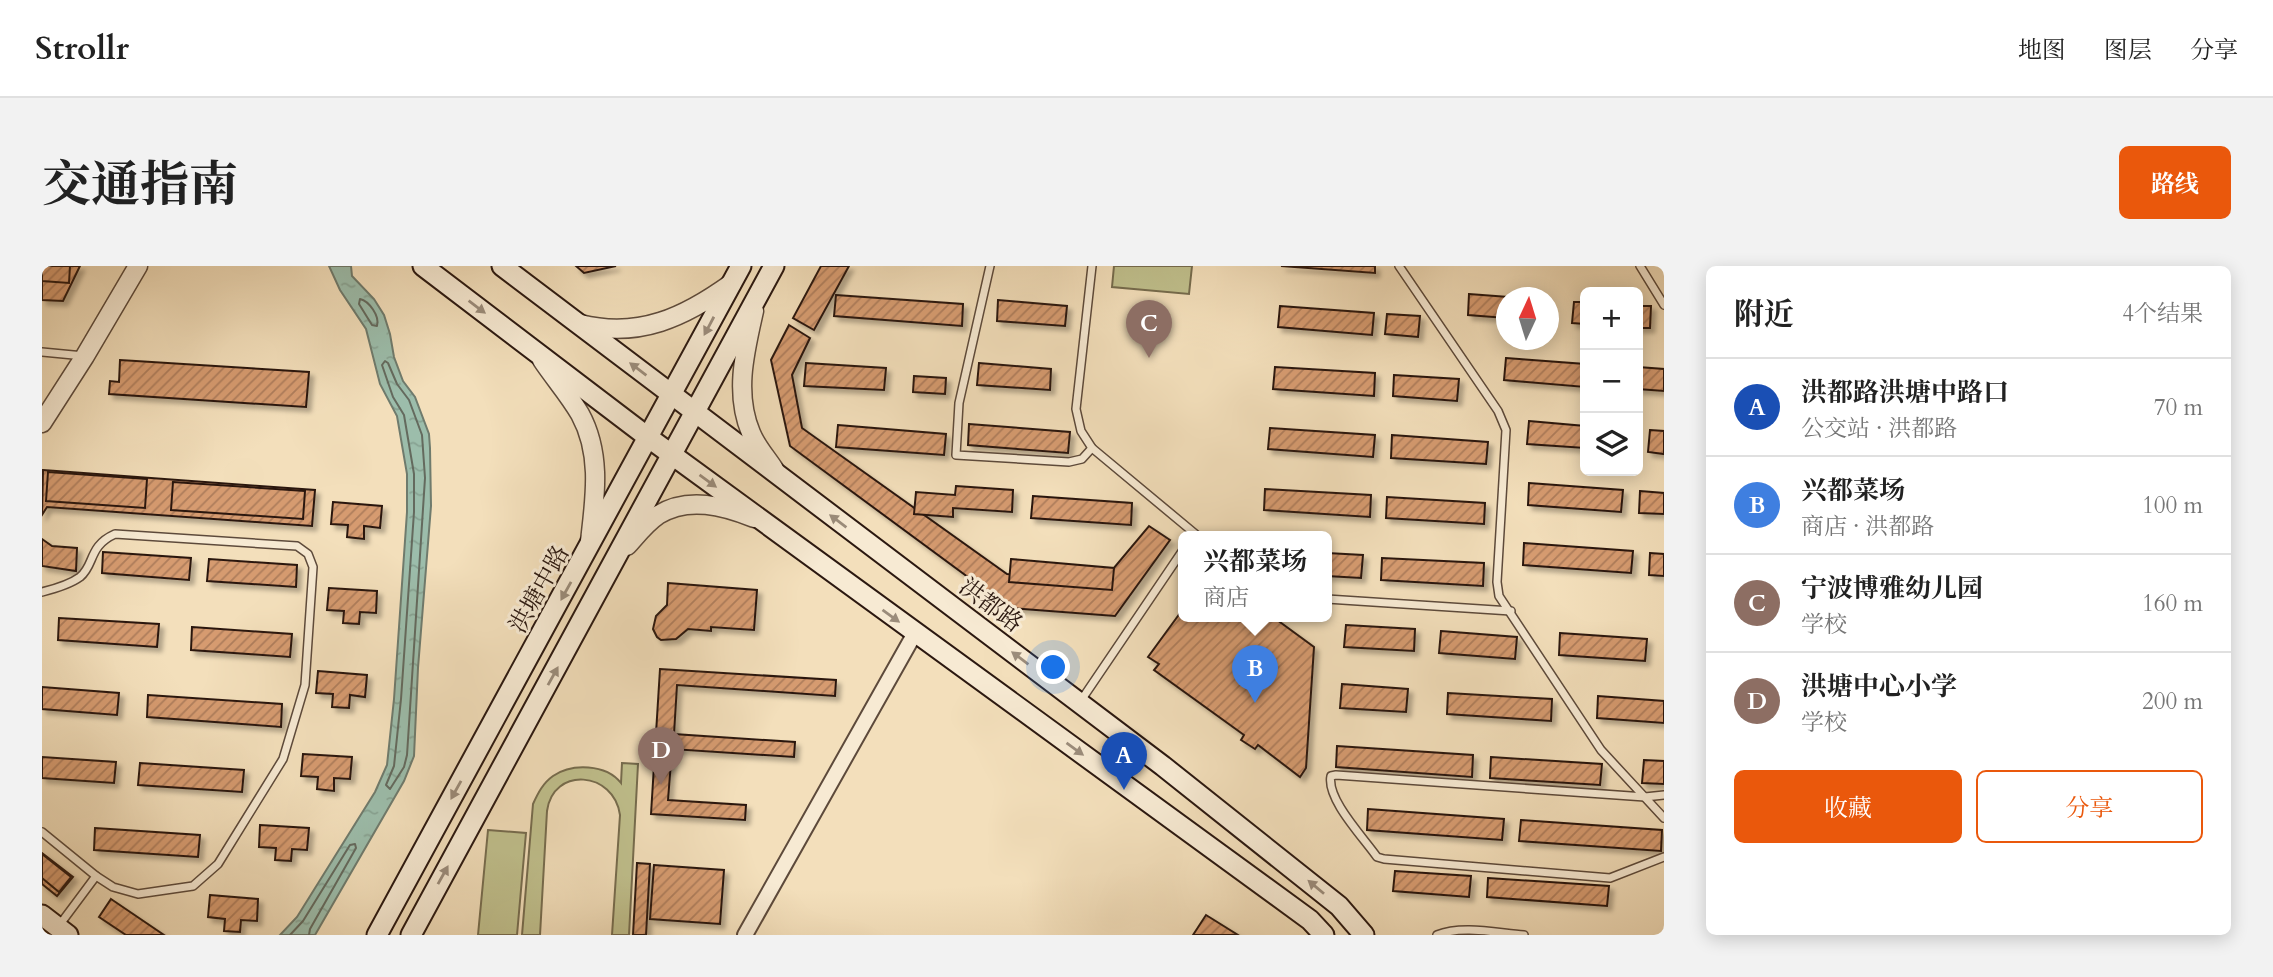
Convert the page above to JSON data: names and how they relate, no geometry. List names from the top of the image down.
{
  "streets": {
    "main road": ["洪塘中路", "洪都路"]
  },
  "crossings": [
    ["洪塘中路", "洪都路"]
  ],
  "north": "top",
  "page": {
    "header": "Strollr",
    "nav": ["地图", "图层", "分享"],
    "title": "交通指南",
    "buttons": [
      "路线",
      ["收藏", "分享"]
    ],
    "heading": ["附近", "4个结果"],
    "map_buttons": ["+", "−"],
    "pins": [
      "C",
      "B",
      "D",
      "A"
    ],
    "list": [
      {
        "mark": "A",
        "name": "洪都路洪塘中路口",
        "note": "公交站 · 洪都路",
        "value": "70 m"
      },
      {
        "mark": "B",
        "name": "兴都菜场",
        "note": "商店 · 洪都路",
        "value": "100 m"
      },
      {
        "mark": "C",
        "name": "宁波博雅幼儿园",
        "note": "学校",
        "value": "160 m"
      },
      {
        "mark": "D",
        "name": "洪塘中心小学",
        "note": "学校",
        "value": "200 m"
      }
    ],
    "popup": ["兴都菜场", "商店"]
  }
}
